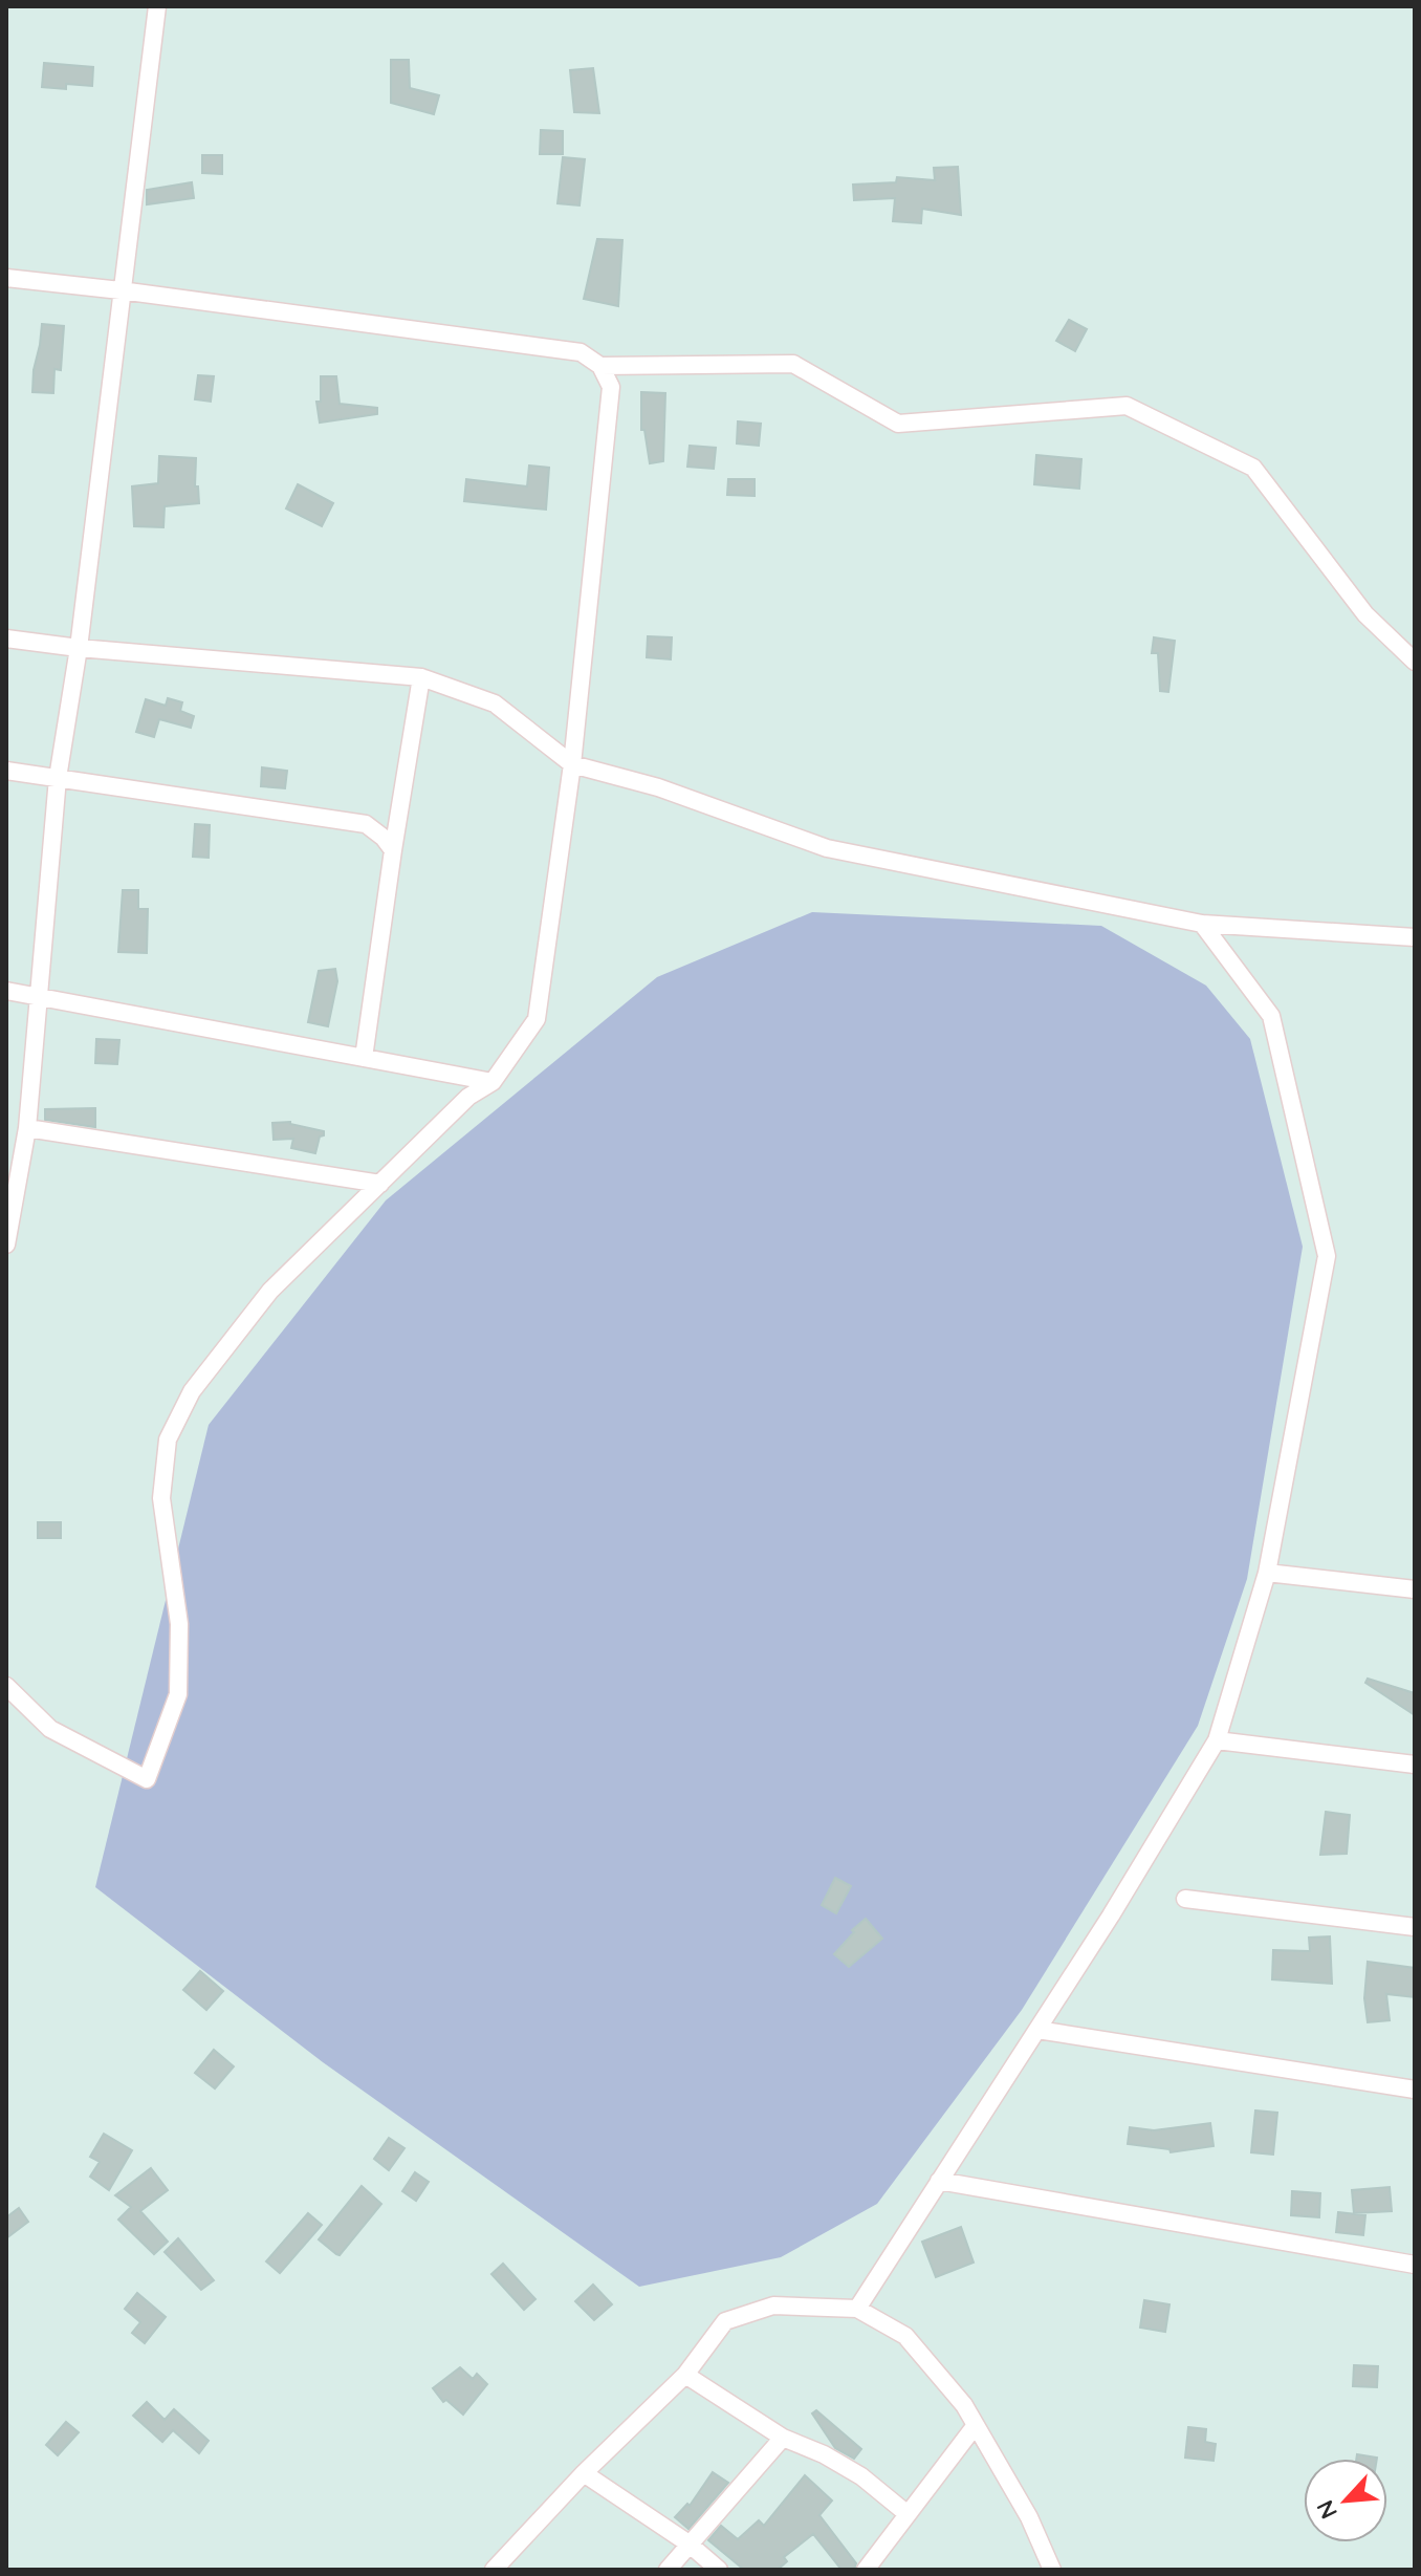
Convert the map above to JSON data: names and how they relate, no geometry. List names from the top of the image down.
{
  "north": "bottom left"
}
